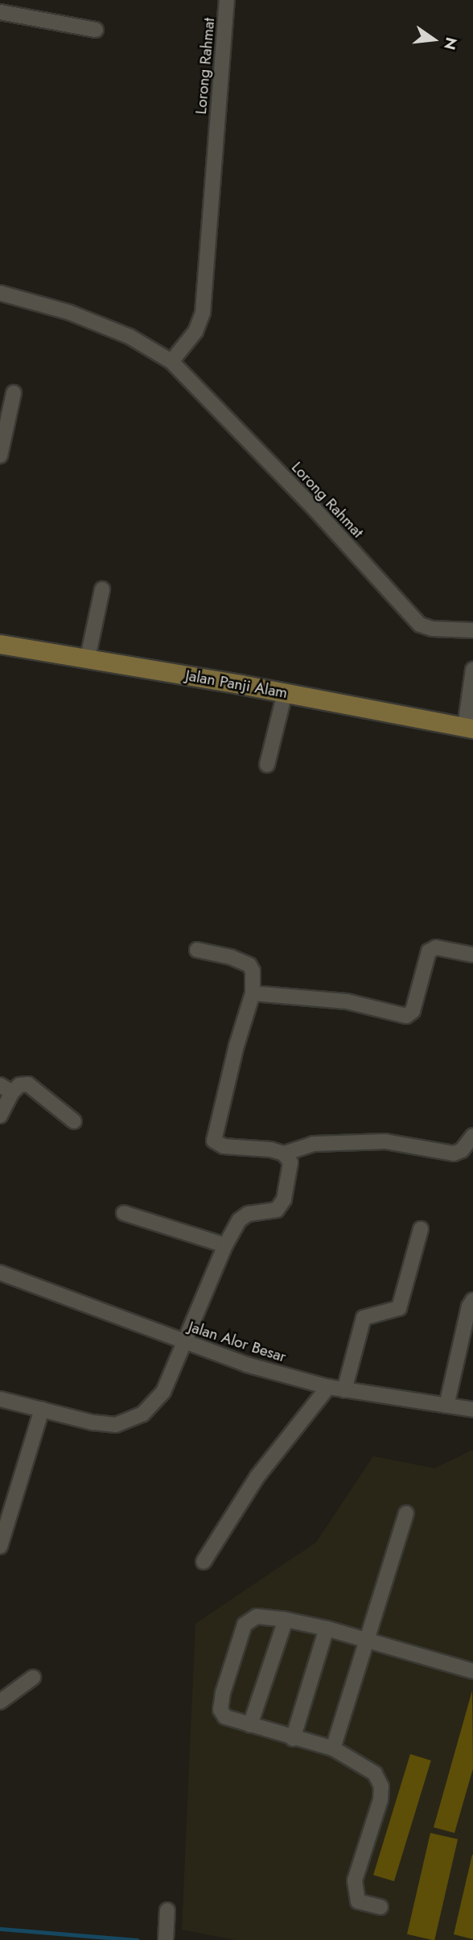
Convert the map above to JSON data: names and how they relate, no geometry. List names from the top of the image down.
{
  "streets": {
    "main road": ["Jalan Panji Alam"],
    "street": ["Lorong Rahmat", "Jalan Alor Besar"]
  },
  "north": "right"
}
